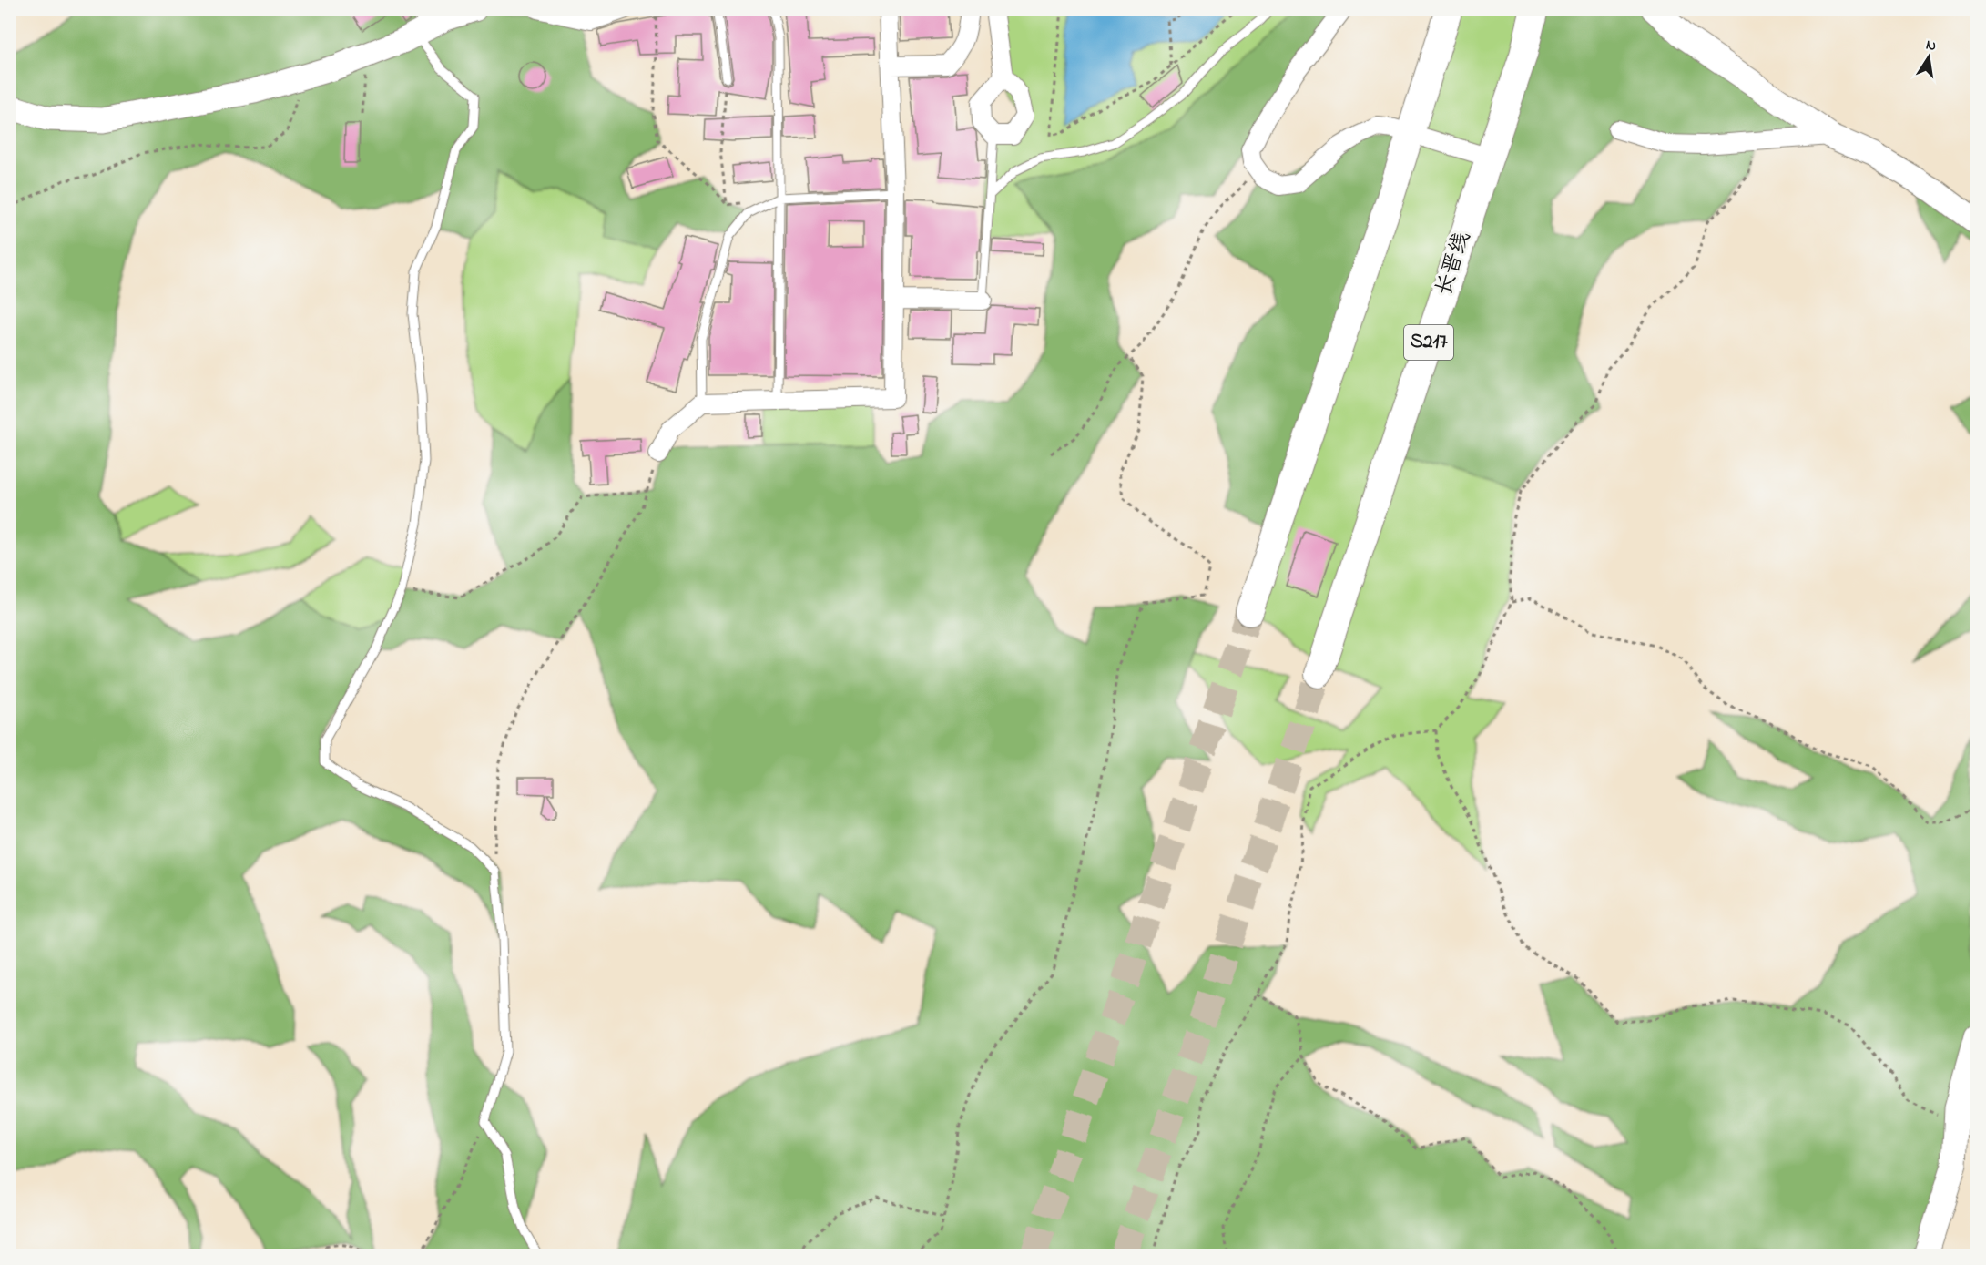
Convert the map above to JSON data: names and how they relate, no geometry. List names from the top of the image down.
{
  "streets": {
    "main road": ["长晋线", "S217"]
  },
  "north": "top"
}
